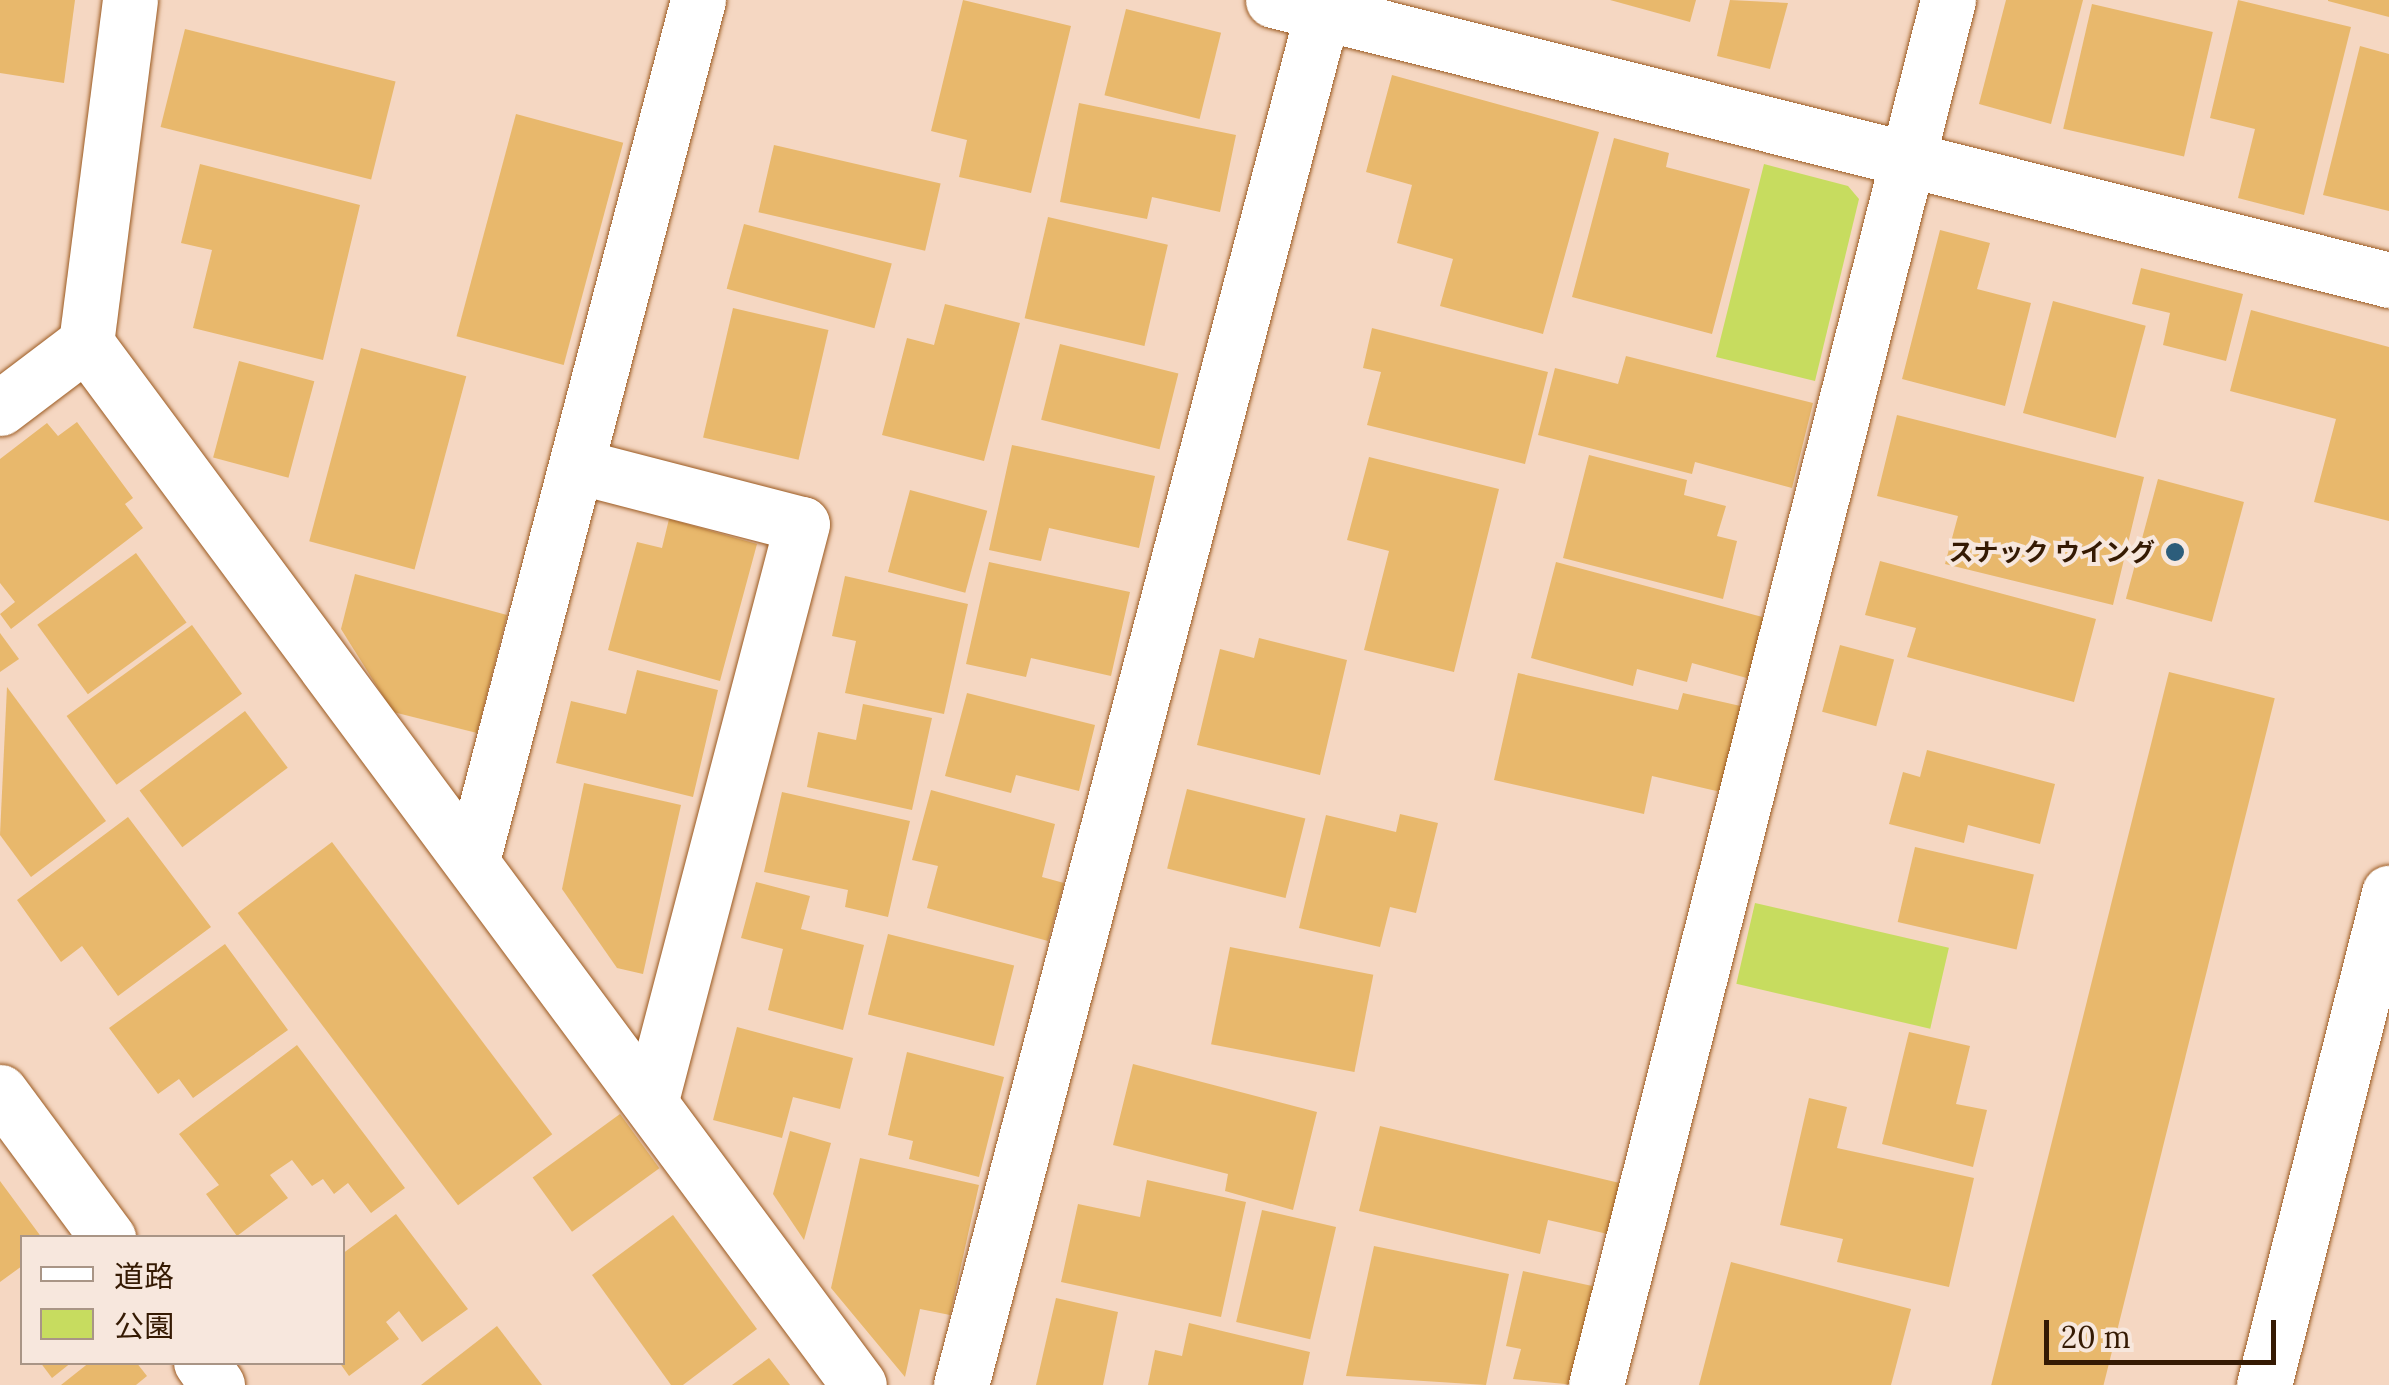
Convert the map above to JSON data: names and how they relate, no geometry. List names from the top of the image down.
{
  "places": ["スナック ウイング"],
  "legend": ["道路", "公園"],
  "scale_bar": "20 m"
}
